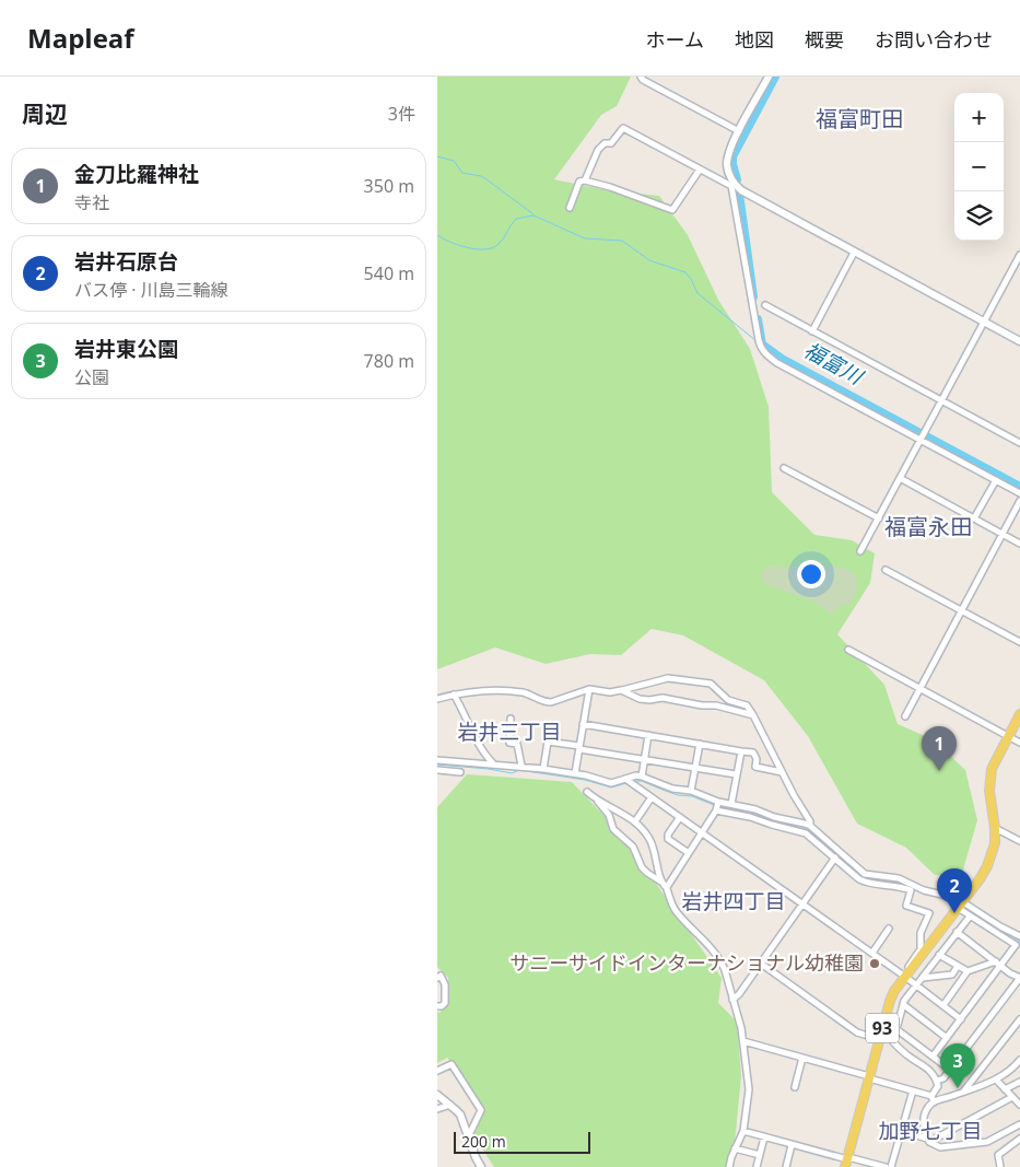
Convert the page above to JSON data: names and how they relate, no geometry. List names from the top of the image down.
{
  "streets": {
    "main road": ["93"]
  },
  "districts": [
    "福富町田",
    "福富永田",
    "岩井三丁目",
    "岩井四丁目",
    "加野七丁目"
  ],
  "water": ["福富川"],
  "places": ["サニーサイドインターナショナル幼稚園"],
  "scale_bar": "200 m",
  "page": {
    "header": "Mapleaf",
    "nav": [
      "ホーム",
      "地図",
      "概要",
      "お問い合わせ"
    ],
    "heading": ["周辺", "3件"],
    "map_buttons": ["+", "−"],
    "list": [
      {
        "mark": "1",
        "name": "金刀比羅神社",
        "note": "寺社",
        "value": "350 m"
      },
      {
        "mark": "2",
        "name": "岩井石原台",
        "note": "バス停 · 川島三輪線",
        "value": "540 m"
      },
      {
        "mark": "3",
        "name": "岩井東公園",
        "note": "公園",
        "value": "780 m"
      }
    ],
    "pins": ["1", "2", "3"],
    "scale": "200 m"
  }
}
